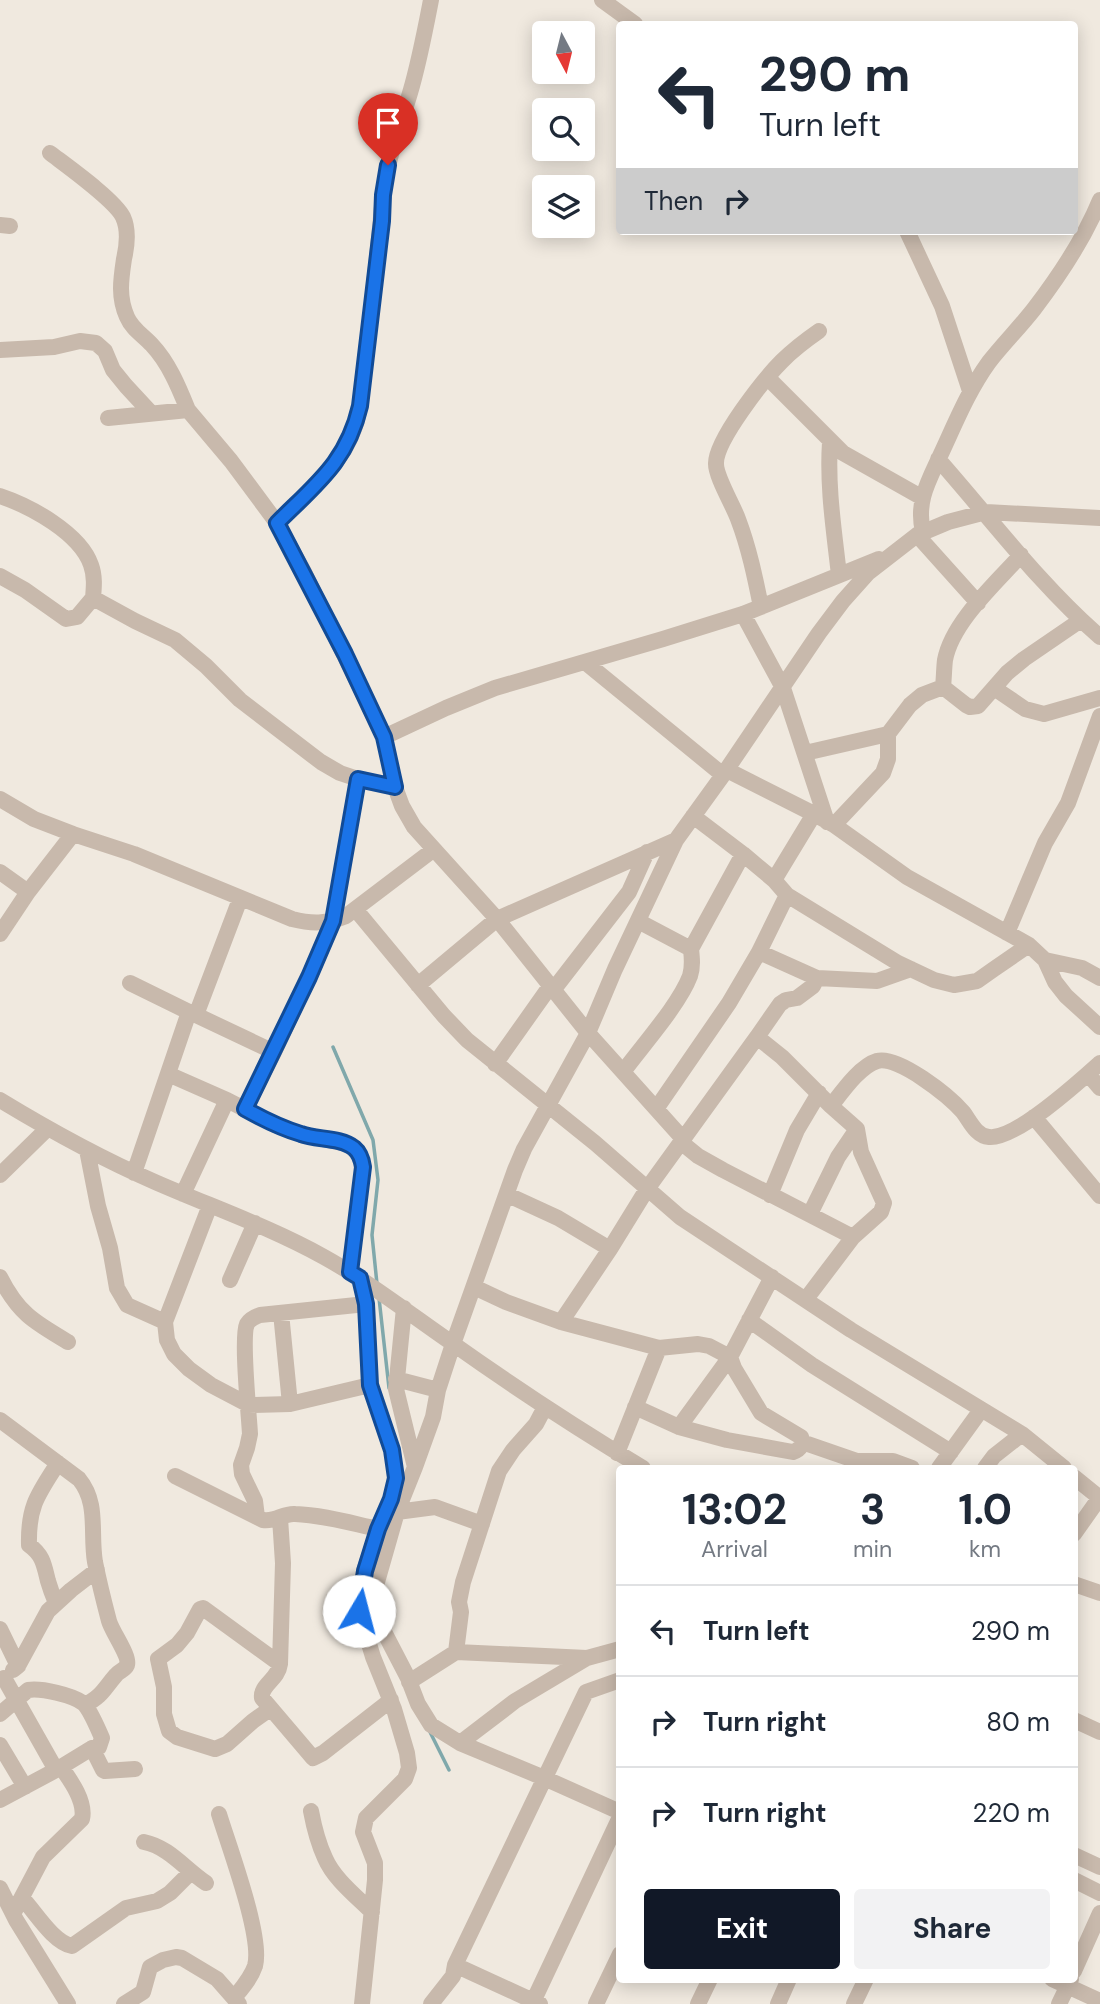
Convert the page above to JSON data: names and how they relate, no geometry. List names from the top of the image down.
{
  "north": "bottom",
  "page": {
    "turn": ["290 m", "Turn left"],
    "then": "Then",
    "eta": [
      "13:02",
      "Arrival",
      "3",
      "min",
      "1.0",
      "km"
    ],
    "list": [
      {
        "name": "Turn left",
        "value": "290 m"
      },
      {
        "name": "Turn right",
        "value": "80 m"
      },
      {
        "name": "Turn right",
        "value": "220 m"
      }
    ],
    "buttons": ["Exit", "Share"]
  }
}
